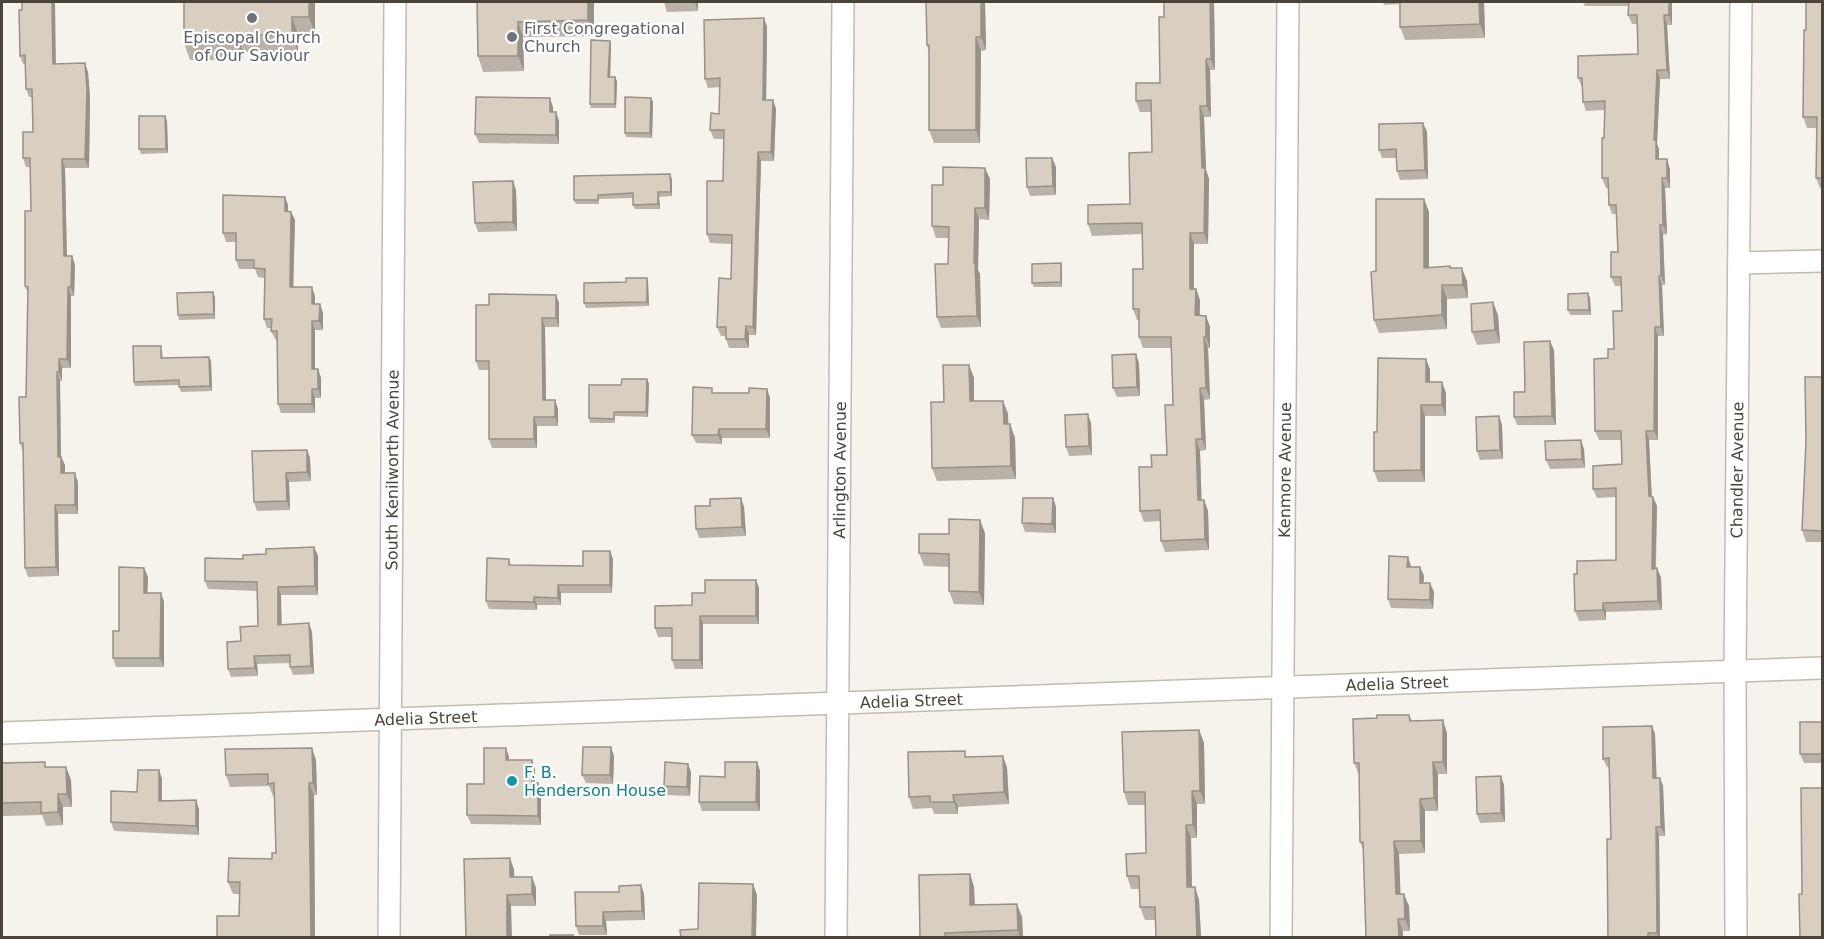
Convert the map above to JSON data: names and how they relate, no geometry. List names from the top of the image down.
{
  "streets": {
    "street": [
      "South Kenilworth Avenue",
      "Chandler Avenue",
      "Arlington Avenue",
      "Kenmore Avenue",
      "Adelia Street"
    ]
  },
  "crossings": [
    ["South Kenilworth Avenue", "Adelia Street"],
    ["Chandler Avenue", "Adelia Street"],
    ["Arlington Avenue", "Adelia Street"],
    ["Kenmore Avenue", "Adelia Street"]
  ],
  "places": ["Episcopal Church of Our Saviour", "First Congregational Church", "F. B. Henderson House"]
}
